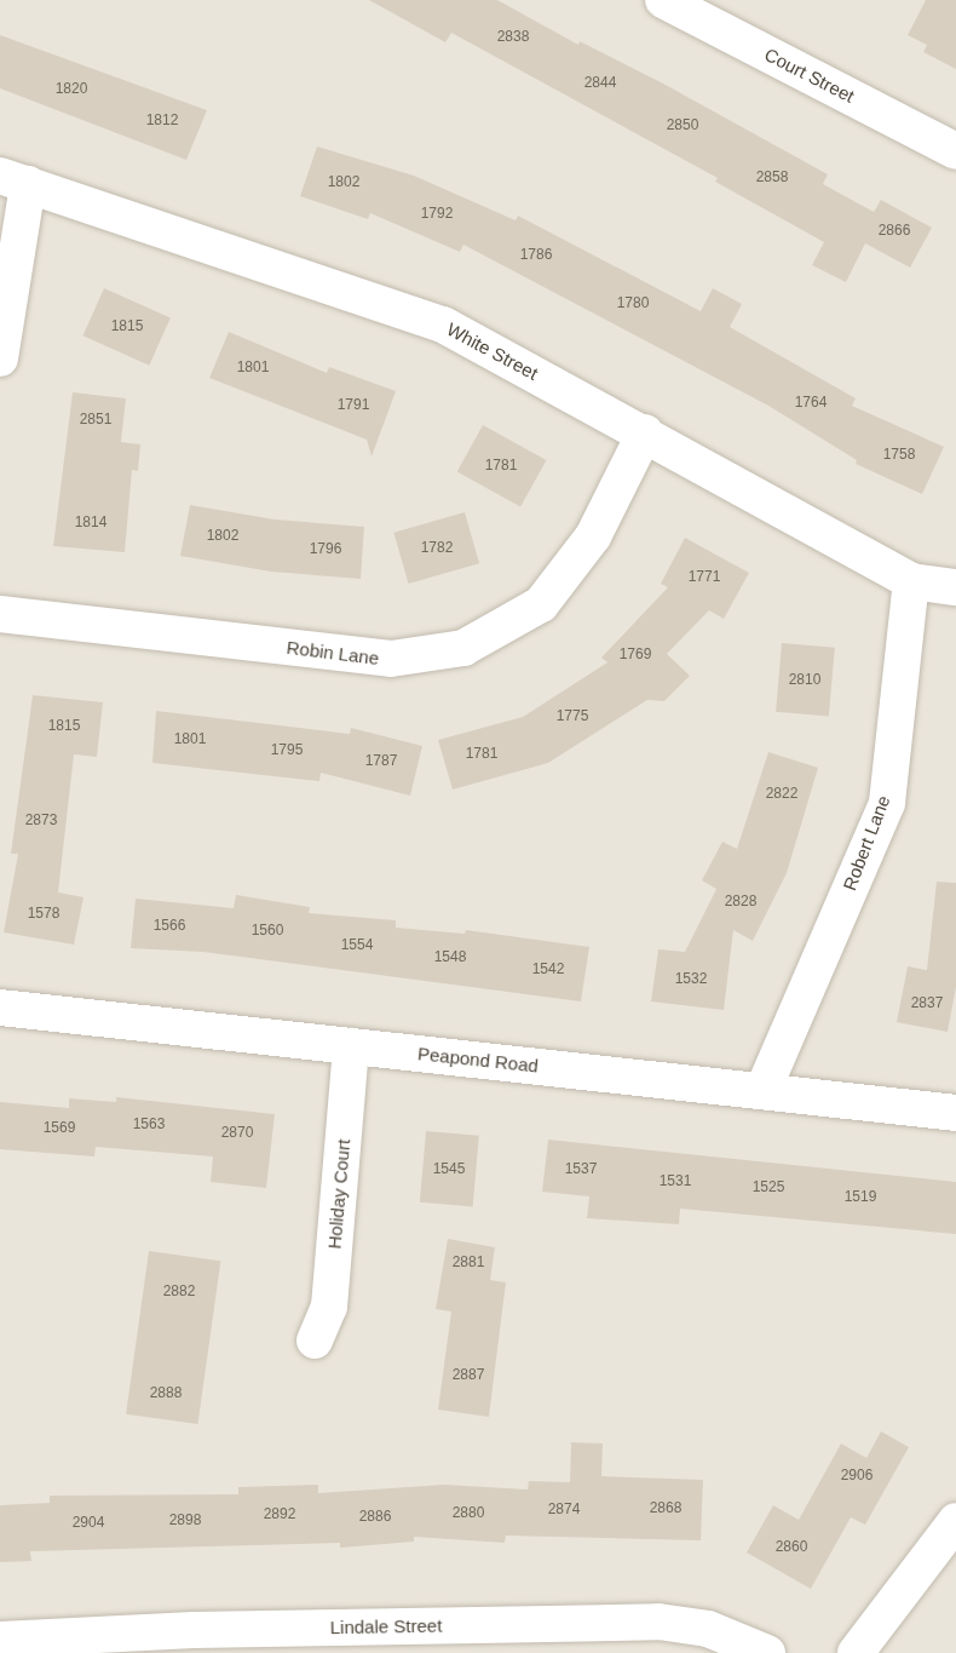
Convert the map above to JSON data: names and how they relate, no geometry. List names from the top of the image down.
{
  "streets": {
    "street": [
      "Court Street",
      "White Street",
      "Robin Lane",
      "Robert Lane",
      "Peapond Road",
      "Holiday Court",
      "Lindale Street"
    ]
  },
  "crossings": [
    ["White Street", "Robin Lane"],
    ["White Street", "Robert Lane"],
    ["Robert Lane", "Peapond Road"],
    ["Peapond Road", "Holiday Court"]
  ],
  "house_numbers": [
    "2838",
    "2844",
    "1820",
    "1812",
    "2850",
    "2858",
    "1802",
    "1792",
    "2866",
    "1786",
    "1780",
    "1815",
    "1801",
    "1764",
    "1791",
    "2851",
    "1758",
    "1781",
    "1814",
    "1802",
    "1782",
    "1796",
    "1771",
    "1769",
    "2810",
    "1775",
    "1815",
    "1801",
    "1795",
    "1781",
    "1787",
    "2822",
    "2873",
    "2828",
    "1578",
    "1566",
    "1560",
    "1554",
    "1548",
    "1542",
    "1532",
    "2837",
    "1563",
    "1569",
    "2870",
    "1545",
    "1537",
    "1531",
    "1525",
    "1519",
    "2881",
    "2882",
    "2887",
    "2888",
    "2906",
    "2868",
    "2874",
    "2880",
    "2892",
    "2886",
    "2898",
    "2904",
    "2860"
  ]
}
